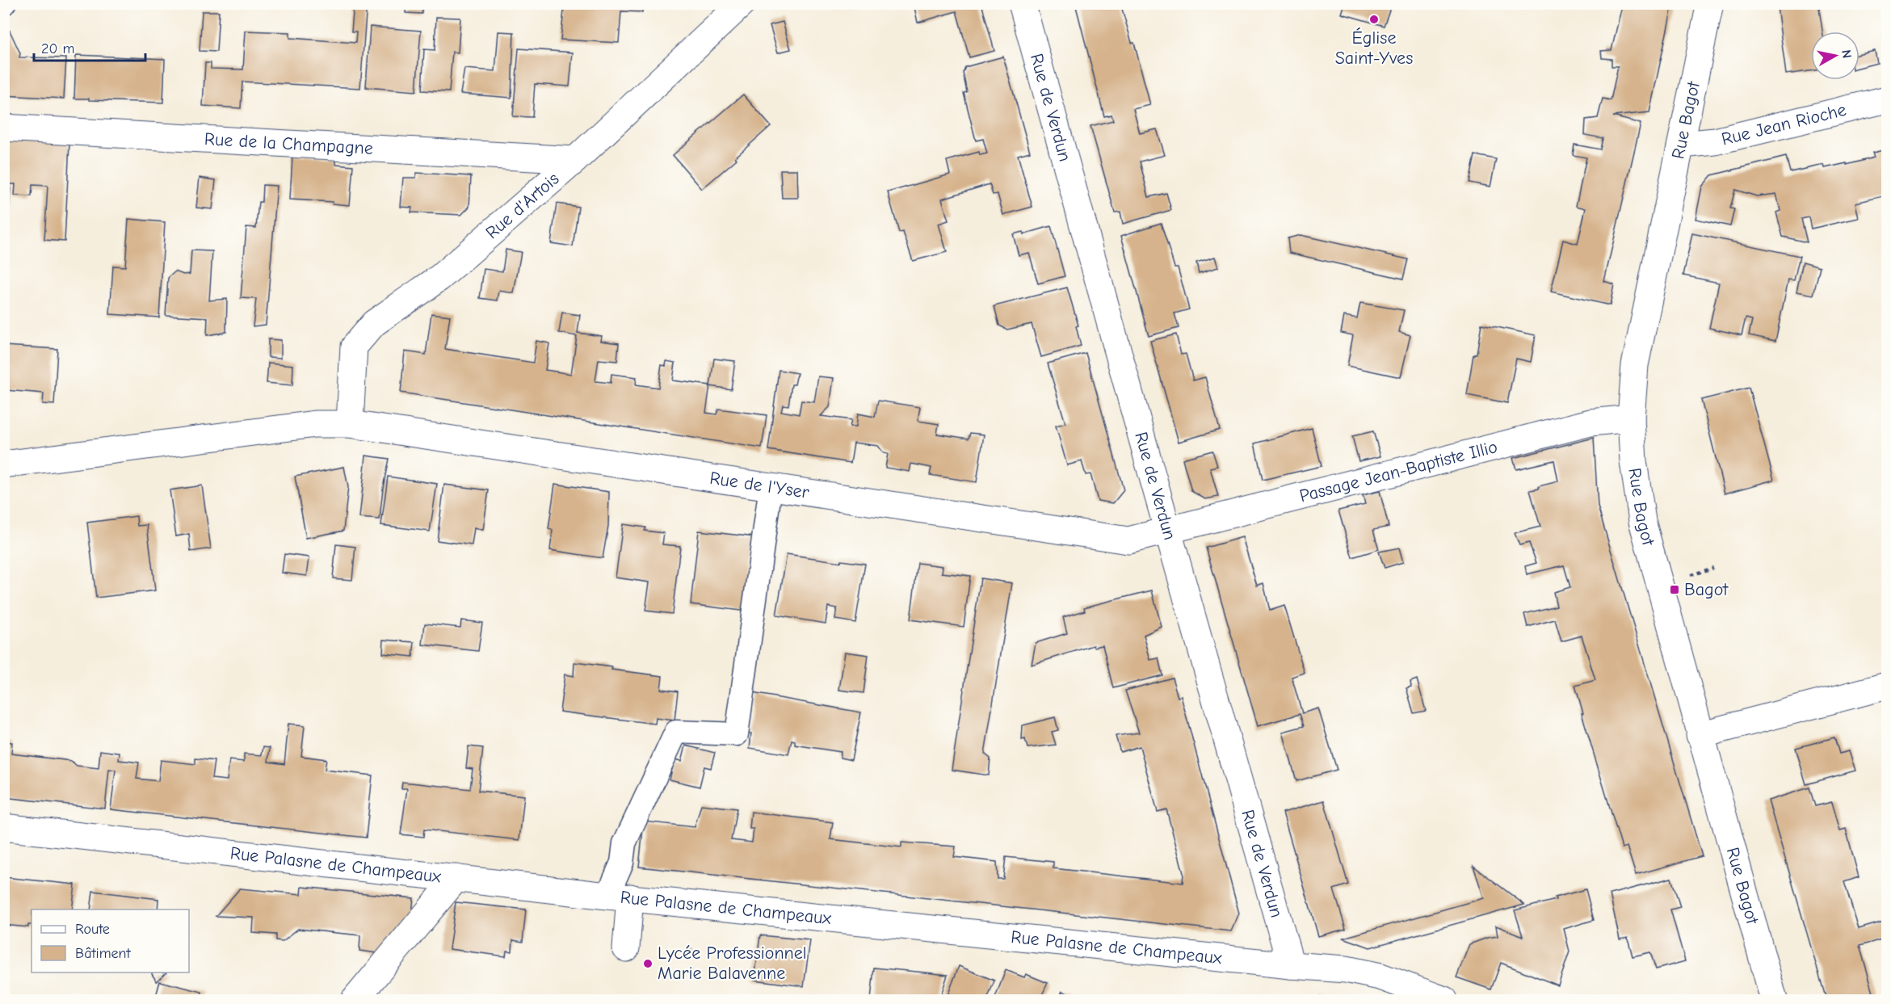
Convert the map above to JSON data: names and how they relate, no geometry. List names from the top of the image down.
{
  "streets": {
    "street": [
      "Rue de Verdun",
      "Rue Bagot",
      "Rue Jean Rioche",
      "Rue de la Champagne",
      "Rue d'Artois",
      "Passage Jean-Baptiste Illio",
      "Rue de l'Yser",
      "Rue Palasne de Champeaux"
    ]
  },
  "crossings": [
    ["Rue de Verdun", "Passage Jean-Baptiste Illio"],
    ["Rue de Verdun", "Rue de l'Yser"],
    ["Rue de Verdun", "Rue Palasne de Champeaux"],
    ["Rue Bagot", "Rue Jean Rioche"],
    ["Rue Bagot", "Passage Jean-Baptiste Illio"],
    ["Rue de la Champagne", "Rue d'Artois"],
    ["Rue d'Artois", "Rue de l'Yser"],
    ["Passage Jean-Baptiste Illio", "Rue de l'Yser"]
  ],
  "places": {
    "other": ["Église Saint-Yves", "Lycée Professionnel Marie Balavenne"],
    "transit": ["Bagot"]
  },
  "legend": ["Route", "Bâtiment"],
  "scale_bar": "20 m",
  "north": "right"
}
